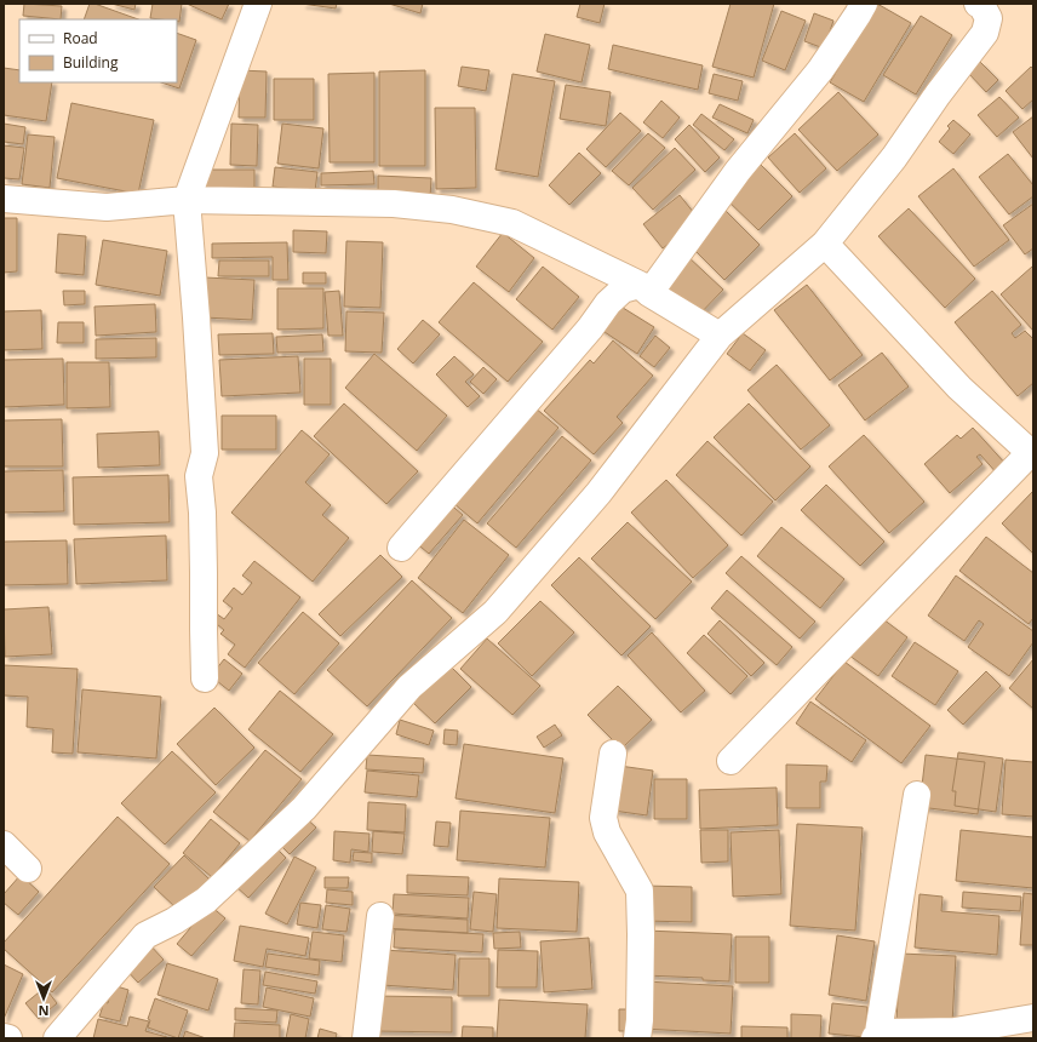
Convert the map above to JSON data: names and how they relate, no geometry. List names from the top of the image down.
{
  "legend": ["Road", "Building"],
  "north": "bottom"
}
